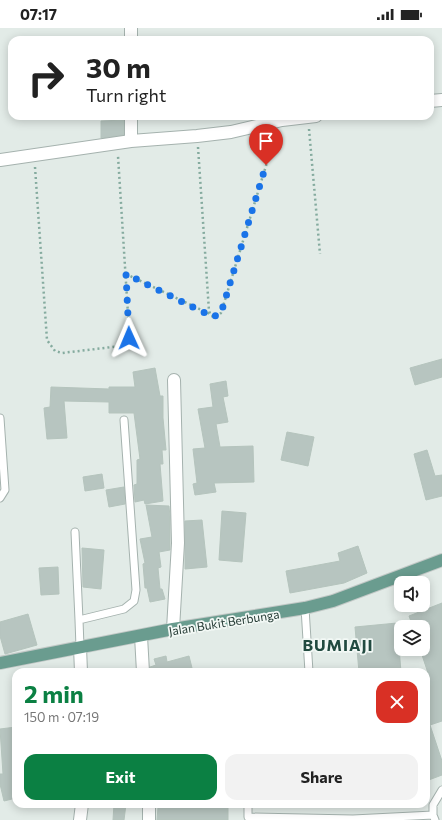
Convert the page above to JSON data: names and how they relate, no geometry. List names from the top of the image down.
{
  "streets": {
    "main road": ["Jalan Bukit Berbunga"]
  },
  "districts": ["BUMIAJI"],
  "page": {
    "status": "07:17",
    "turn": ["30 m", "Turn right"],
    "heading": ["2 min", "150 m · 07:19"],
    "buttons": ["Exit", "Share"]
  }
}
